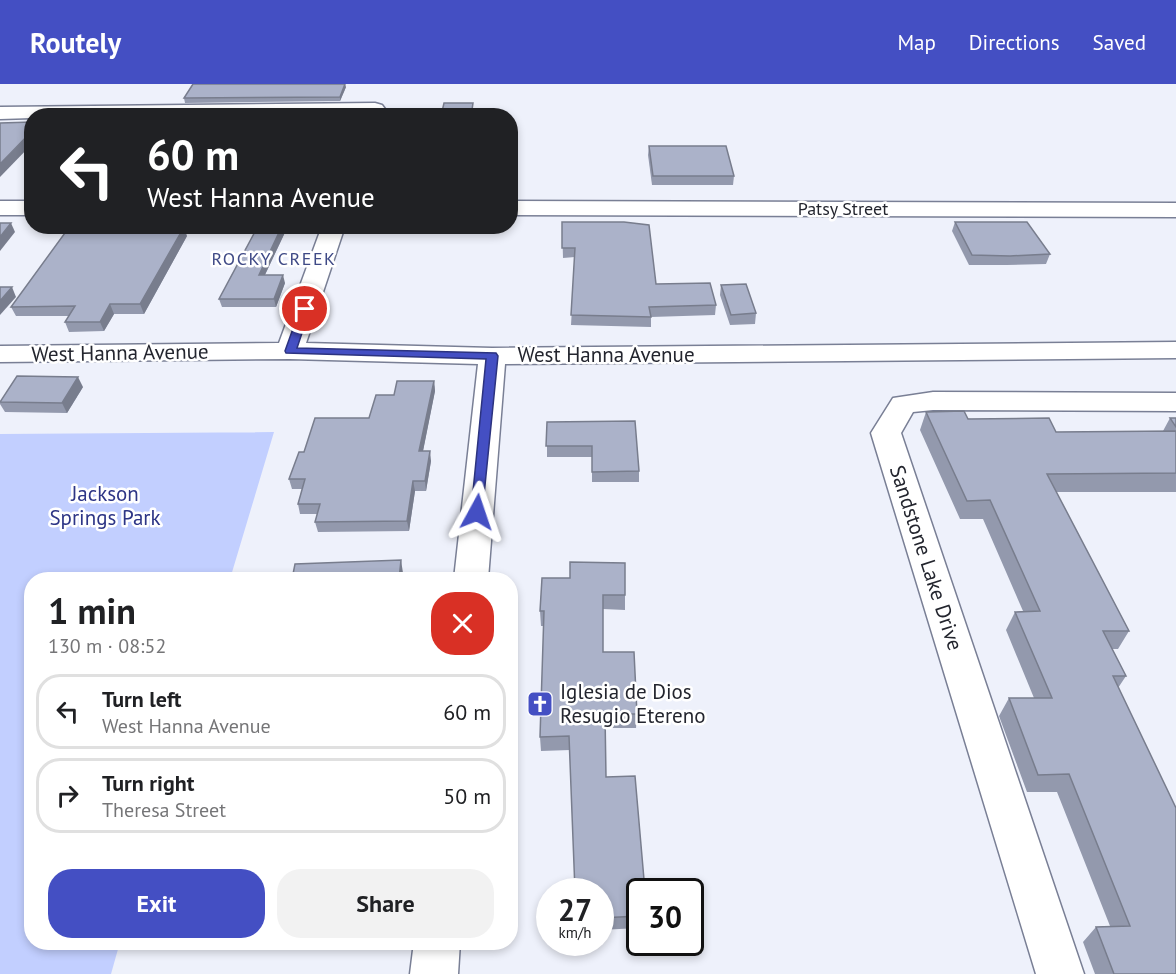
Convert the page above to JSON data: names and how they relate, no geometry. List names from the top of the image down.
{
  "streets": {
    "street": ["Patsy Street", "West Hanna Avenue", "Sandstone Lake Drive"]
  },
  "districts": ["ROCKY CREEK"],
  "parks": ["Jackson Springs Park"],
  "places": {
    "church": ["Iglesia de Dios Resugio Etereno"]
  },
  "page": {
    "header": "Routely",
    "nav": ["Map", "Directions", "Saved"],
    "turn": ["60 m", "West Hanna Avenue"],
    "heading": ["1 min", "130 m · 08:52"],
    "list": [
      {
        "name": "Turn left",
        "note": "West Hanna Avenue",
        "value": "60 m"
      },
      {
        "name": "Turn right",
        "note": "Theresa Street",
        "value": "50 m"
      }
    ],
    "buttons": ["Exit", "Share"],
    "speed": "27 km/h",
    "limit": "30"
  }
}
